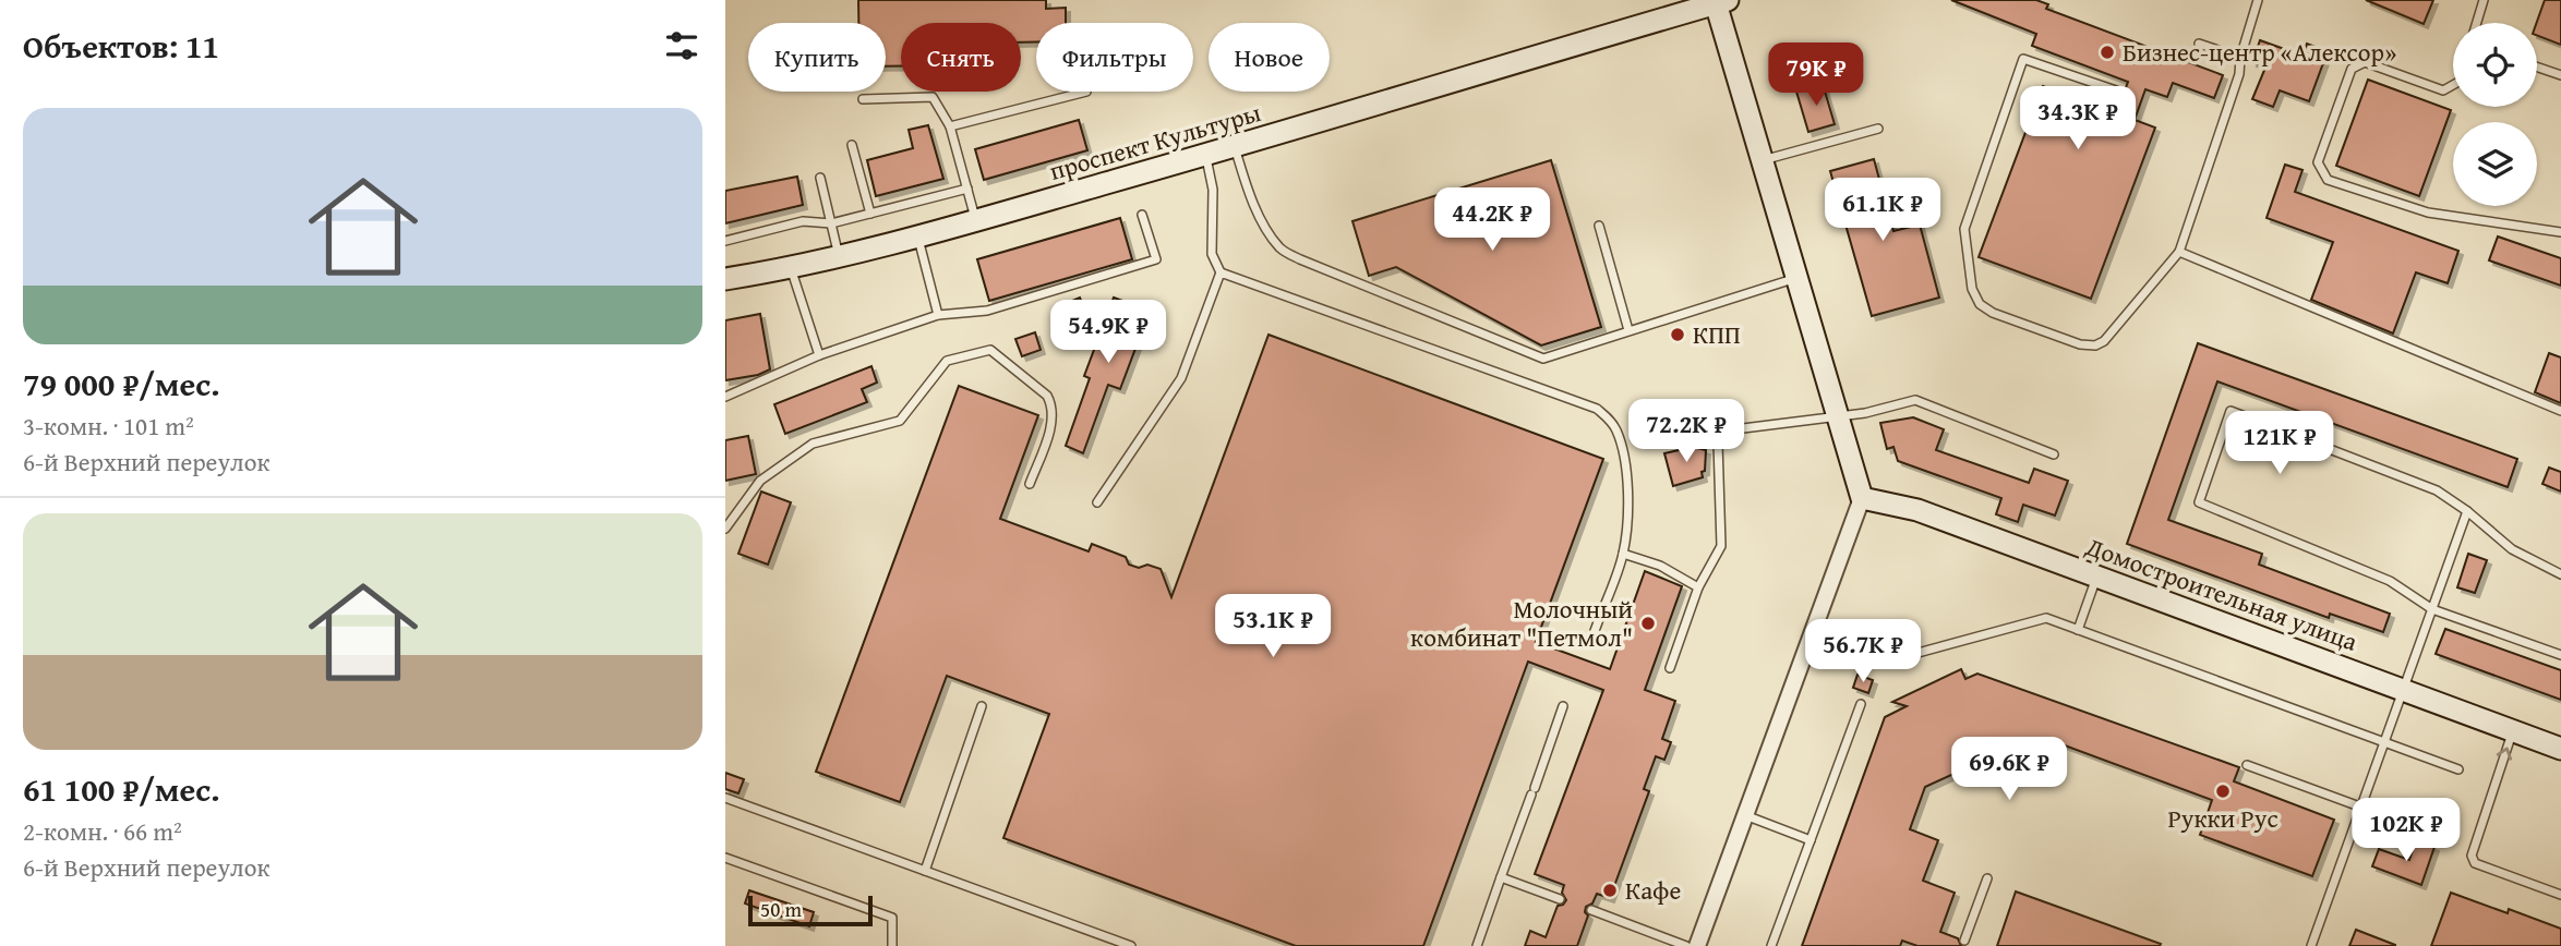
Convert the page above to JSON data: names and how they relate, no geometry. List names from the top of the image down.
{
  "streets": {
    "street": ["проспект Культуры", "Домостроительная улица"]
  },
  "places": [
    "Бизнес-центр «Алексор»",
    "КПП",
    "Молочный комбинат \"Петмол\"",
    "Рукки Рус",
    "Кафе"
  ],
  "scale_bar": "50 m",
  "page": {
    "heading": "Объектов: 11",
    "chip": [
      "Купить",
      "Снять",
      "Фильтры",
      "Новое"
    ],
    "price": [
      "79K ₽",
      "34.3K ₽",
      "61.1K ₽",
      "44.2K ₽",
      "54.9K ₽",
      "72.2K ₽",
      "121K ₽",
      "53.1K ₽",
      "56.7K ₽",
      "69.6K ₽",
      "102K ₽"
    ],
    "list": [
      {
        "name": "79 000 ₽/мес.",
        "note": "3-комн. · 101 m² · 6-й Верхний переулок"
      },
      {
        "name": "61 100 ₽/мес.",
        "note": "2-комн. · 66 m² · 6-й Верхний переулок"
      }
    ],
    "scale": "50 m"
  }
}
